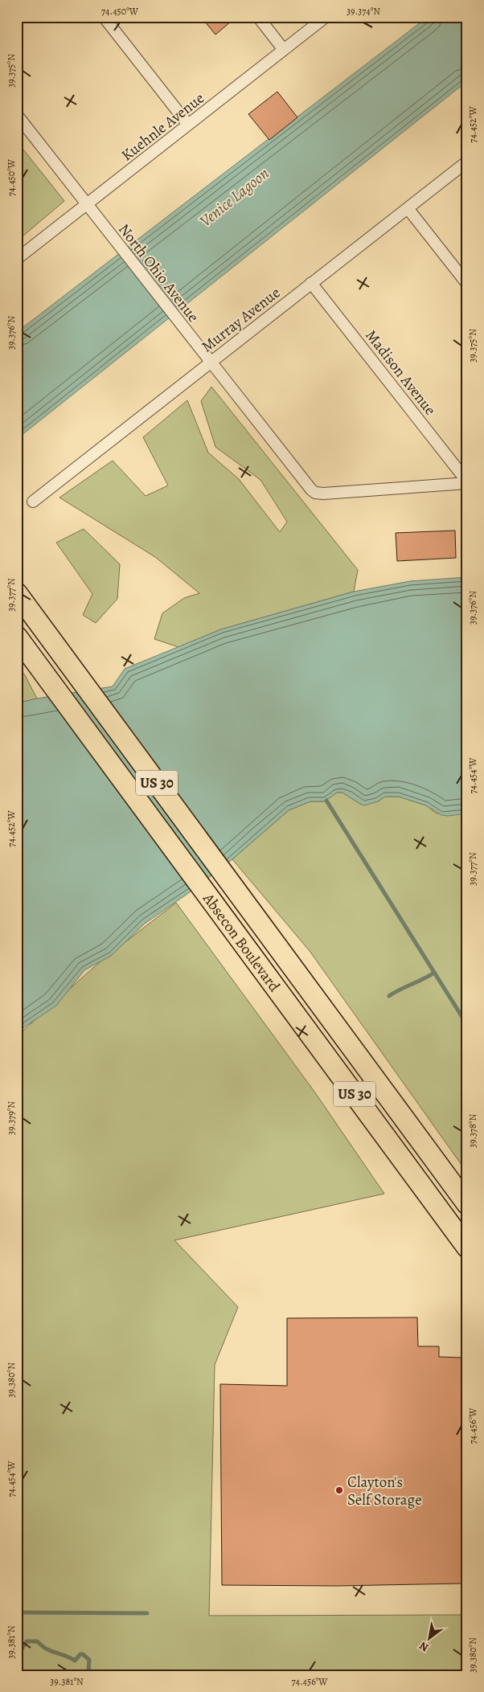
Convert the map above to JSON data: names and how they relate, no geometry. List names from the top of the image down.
{
  "streets": {
    "highway": ["US 30", "Absecon Boulevard"],
    "street": [
      "Kuehnle Avenue",
      "North Ohio Avenue",
      "Murray Avenue",
      "Madison Avenue"
    ]
  },
  "crossings": [
    ["Kuehnle Avenue", "North Ohio Avenue"],
    ["North Ohio Avenue", "Murray Avenue"],
    ["North Ohio Avenue", "Madison Avenue"],
    ["Murray Avenue", "Madison Avenue"]
  ],
  "water": ["Venice Lagoon"],
  "places": ["Clayton's Self Storage"],
  "north": "bottom left",
  "coordinates": [
    "74.450°W",
    "39.374°N",
    "39.375°N",
    "74.452°W",
    "39.376°N",
    "39.377°N",
    "74.454°W",
    "39.379°N",
    "39.378°N",
    "39.380°N",
    "74.456°W",
    "39.381°N"
  ]
}
